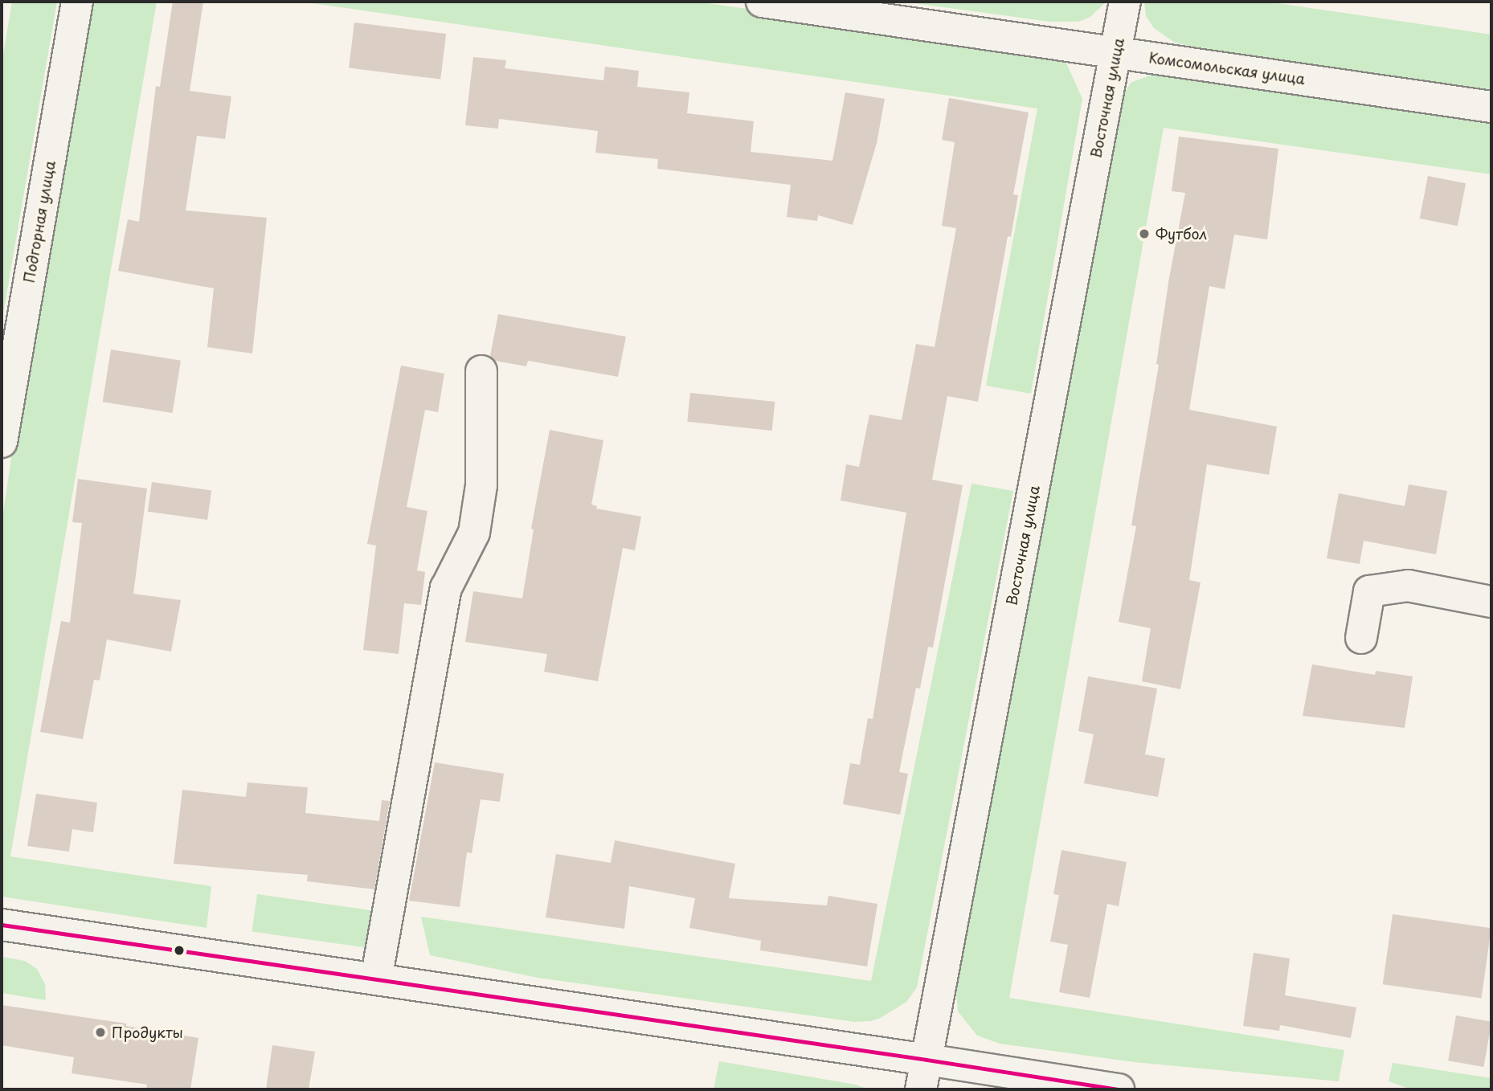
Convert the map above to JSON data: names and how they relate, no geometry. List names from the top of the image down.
{
  "streets": {
    "street": ["Комсомольская улица", "Восточная улица", "Подгорная улица"]
  },
  "crossings": [
    ["Комсомольская улица", "Восточная улица"]
  ],
  "places": ["Футбол", "Продукты"]
}
